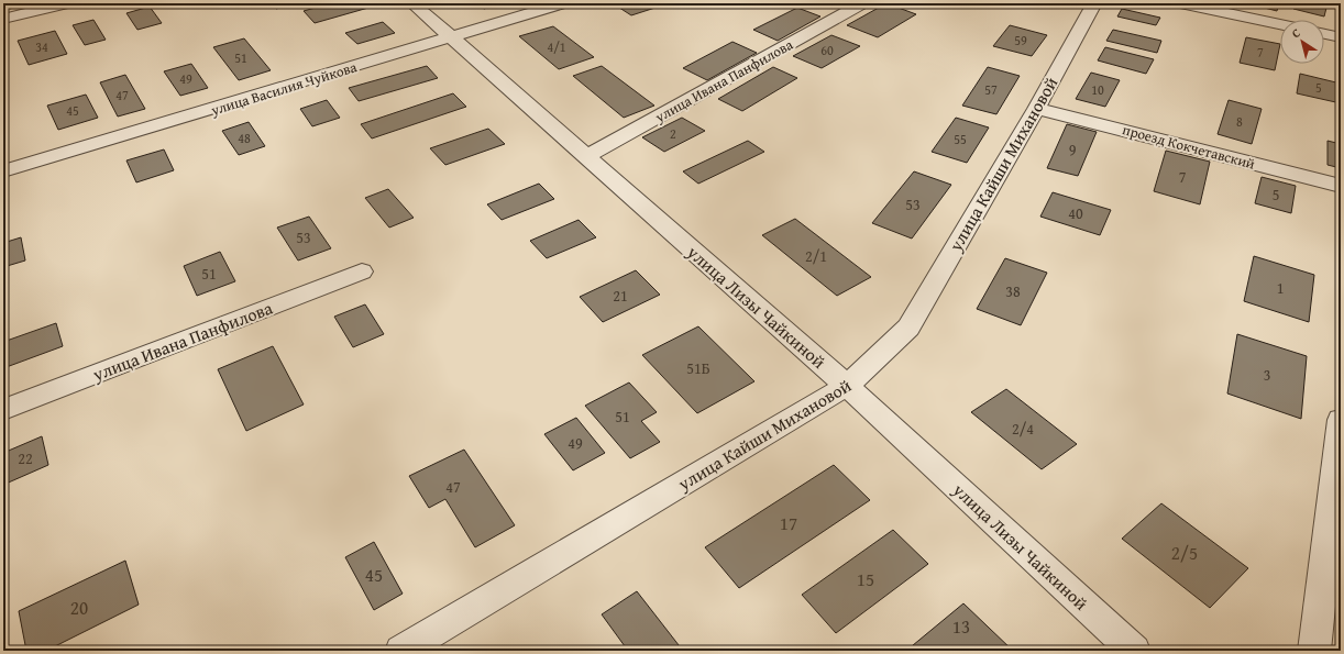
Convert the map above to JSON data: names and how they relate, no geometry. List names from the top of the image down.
{
  "streets": {
    "street": [
      "улица Ивана Панфилова",
      "улица Василия Чуйкова",
      "проезд Кокчетавский",
      "улица Кайши Михановой",
      "улица Лизы Чайкиной"
    ]
  },
  "crossings": [
    ["улица Ивана Панфилова", "улица Лизы Чайкиной"],
    ["улица Василия Чуйкова", "улица Лизы Чайкиной"],
    ["проезд Кокчетавский", "улица Кайши Михановой"],
    ["улица Кайши Михановой", "улица Лизы Чайкиной"]
  ],
  "house_numbers": [
    "59",
    "34",
    "4/1",
    "60",
    "7",
    "51",
    "49",
    "5",
    "57",
    "10",
    "47",
    "45",
    "8",
    "2",
    "48",
    "55",
    "9",
    "7",
    "5",
    "53",
    "40",
    "53",
    "2/1",
    "51",
    "1",
    "38",
    "21",
    "51Б",
    "3",
    "51",
    "2/4",
    "49",
    "22",
    "47",
    "17",
    "2/5",
    "45",
    "15",
    "20",
    "13"
  ],
  "north": "top left"
}
